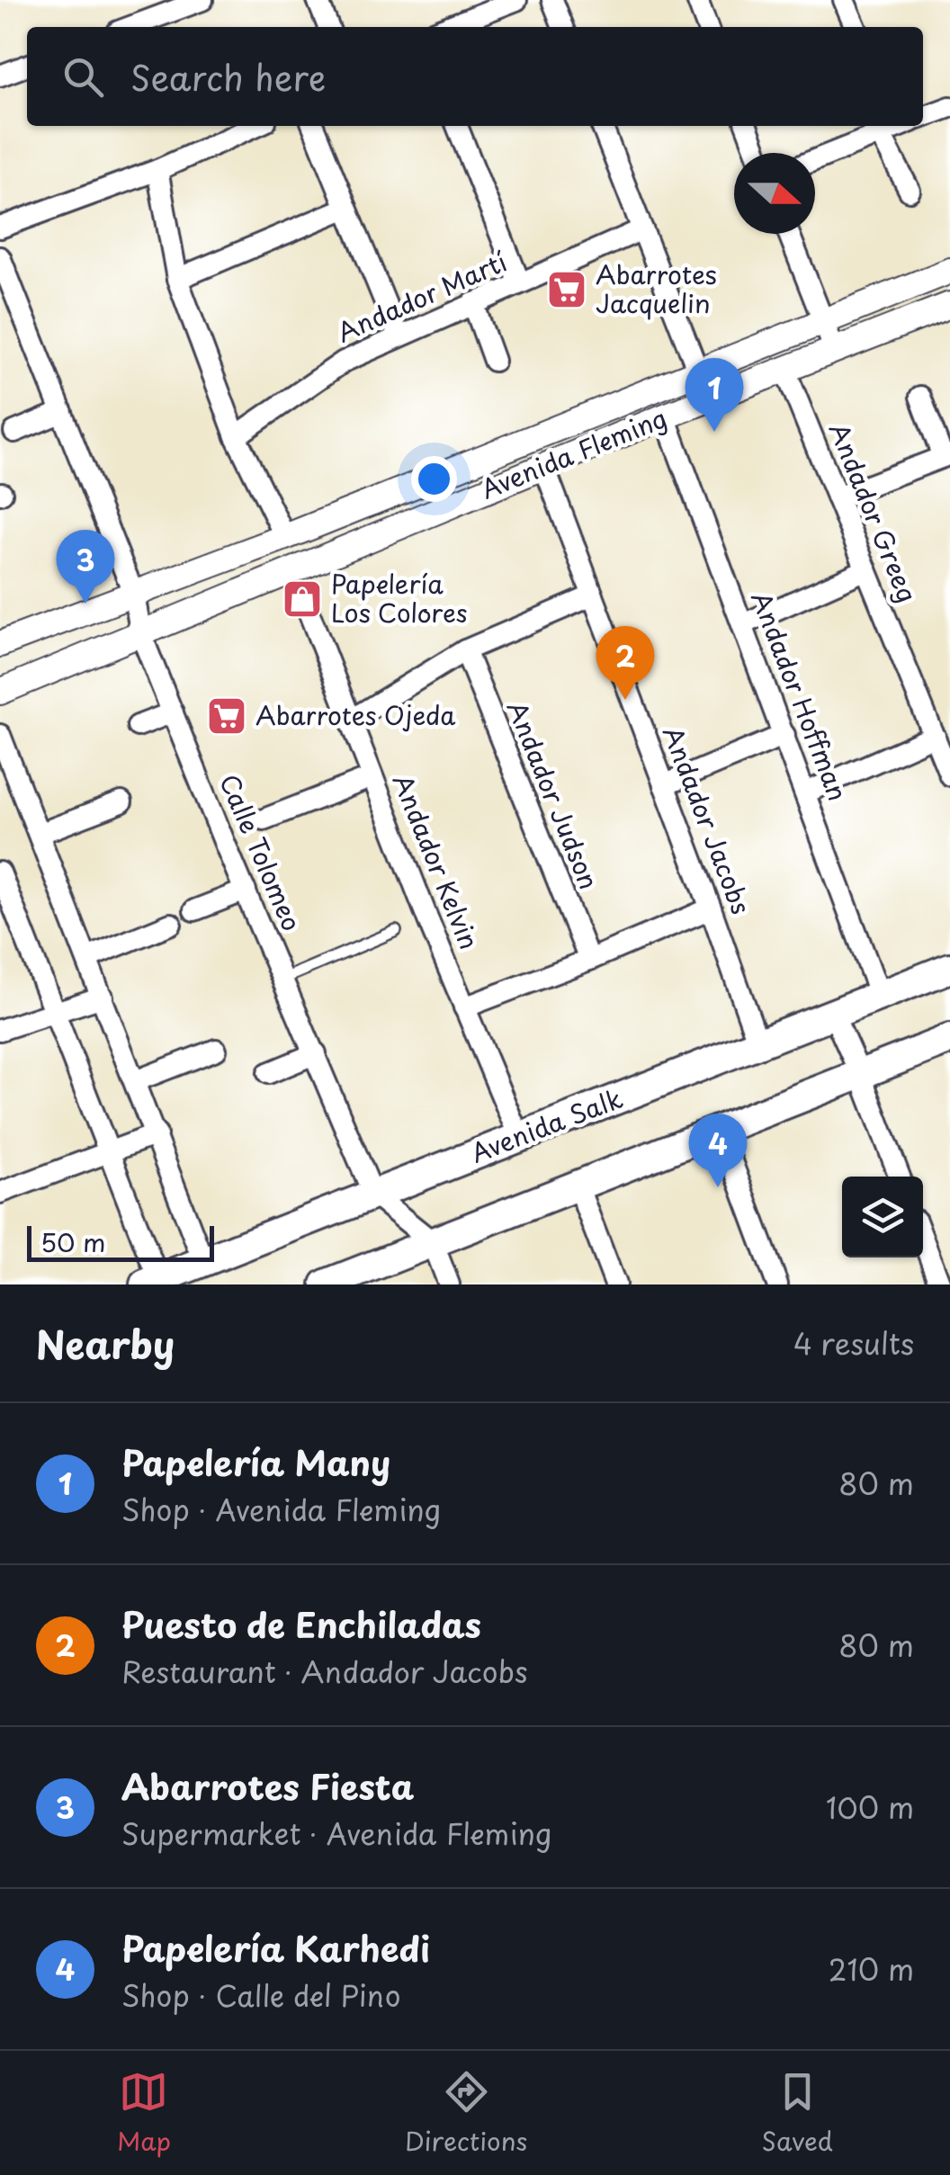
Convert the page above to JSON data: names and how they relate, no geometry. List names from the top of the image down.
{
  "streets": {
    "main road": ["Avenida Salk"],
    "street": [
      "Andador Martí",
      "Avenida Fleming",
      "Andador Greeg",
      "Andador Hoffman",
      "Andador Judson",
      "Andador Jacobs",
      "Calle Tolomeo",
      "Andador Kelvin"
    ]
  },
  "crossings": [
    ["Avenida Fleming", "Andador Greeg"],
    ["Avenida Fleming", "Andador Hoffman"],
    ["Avenida Fleming", "Andador Jacobs"],
    ["Avenida Fleming", "Calle Tolomeo"],
    ["Andador Hoffman", "Avenida Salk"],
    ["Andador Jacobs", "Avenida Salk"],
    ["Calle Tolomeo", "Avenida Salk"],
    ["Andador Kelvin", "Avenida Salk"]
  ],
  "places": {
    "supermarket": ["Abarrotes Jacquelin", "Abarrotes Ojeda"],
    "shop": ["Papelería Los Colores"]
  },
  "scale_bar": "50 m",
  "north": "right",
  "page": {
    "search": "Search here",
    "pins": [
      "1",
      "3",
      "2",
      "4"
    ],
    "scale": "50 m",
    "heading": ["Nearby", "4 results"],
    "list": [
      {
        "mark": "1",
        "name": "Papelería Many",
        "note": "Shop · Avenida Fleming",
        "value": "80 m"
      },
      {
        "mark": "2",
        "name": "Puesto de Enchiladas",
        "note": "Restaurant · Andador Jacobs",
        "value": "80 m"
      },
      {
        "mark": "3",
        "name": "Abarrotes Fiesta",
        "note": "Supermarket · Avenida Fleming",
        "value": "100 m"
      },
      {
        "mark": "4",
        "name": "Papelería Karhedi",
        "note": "Shop · Calle del Pino",
        "value": "210 m"
      }
    ],
    "nav": ["Map", "Directions", "Saved"]
  }
}
